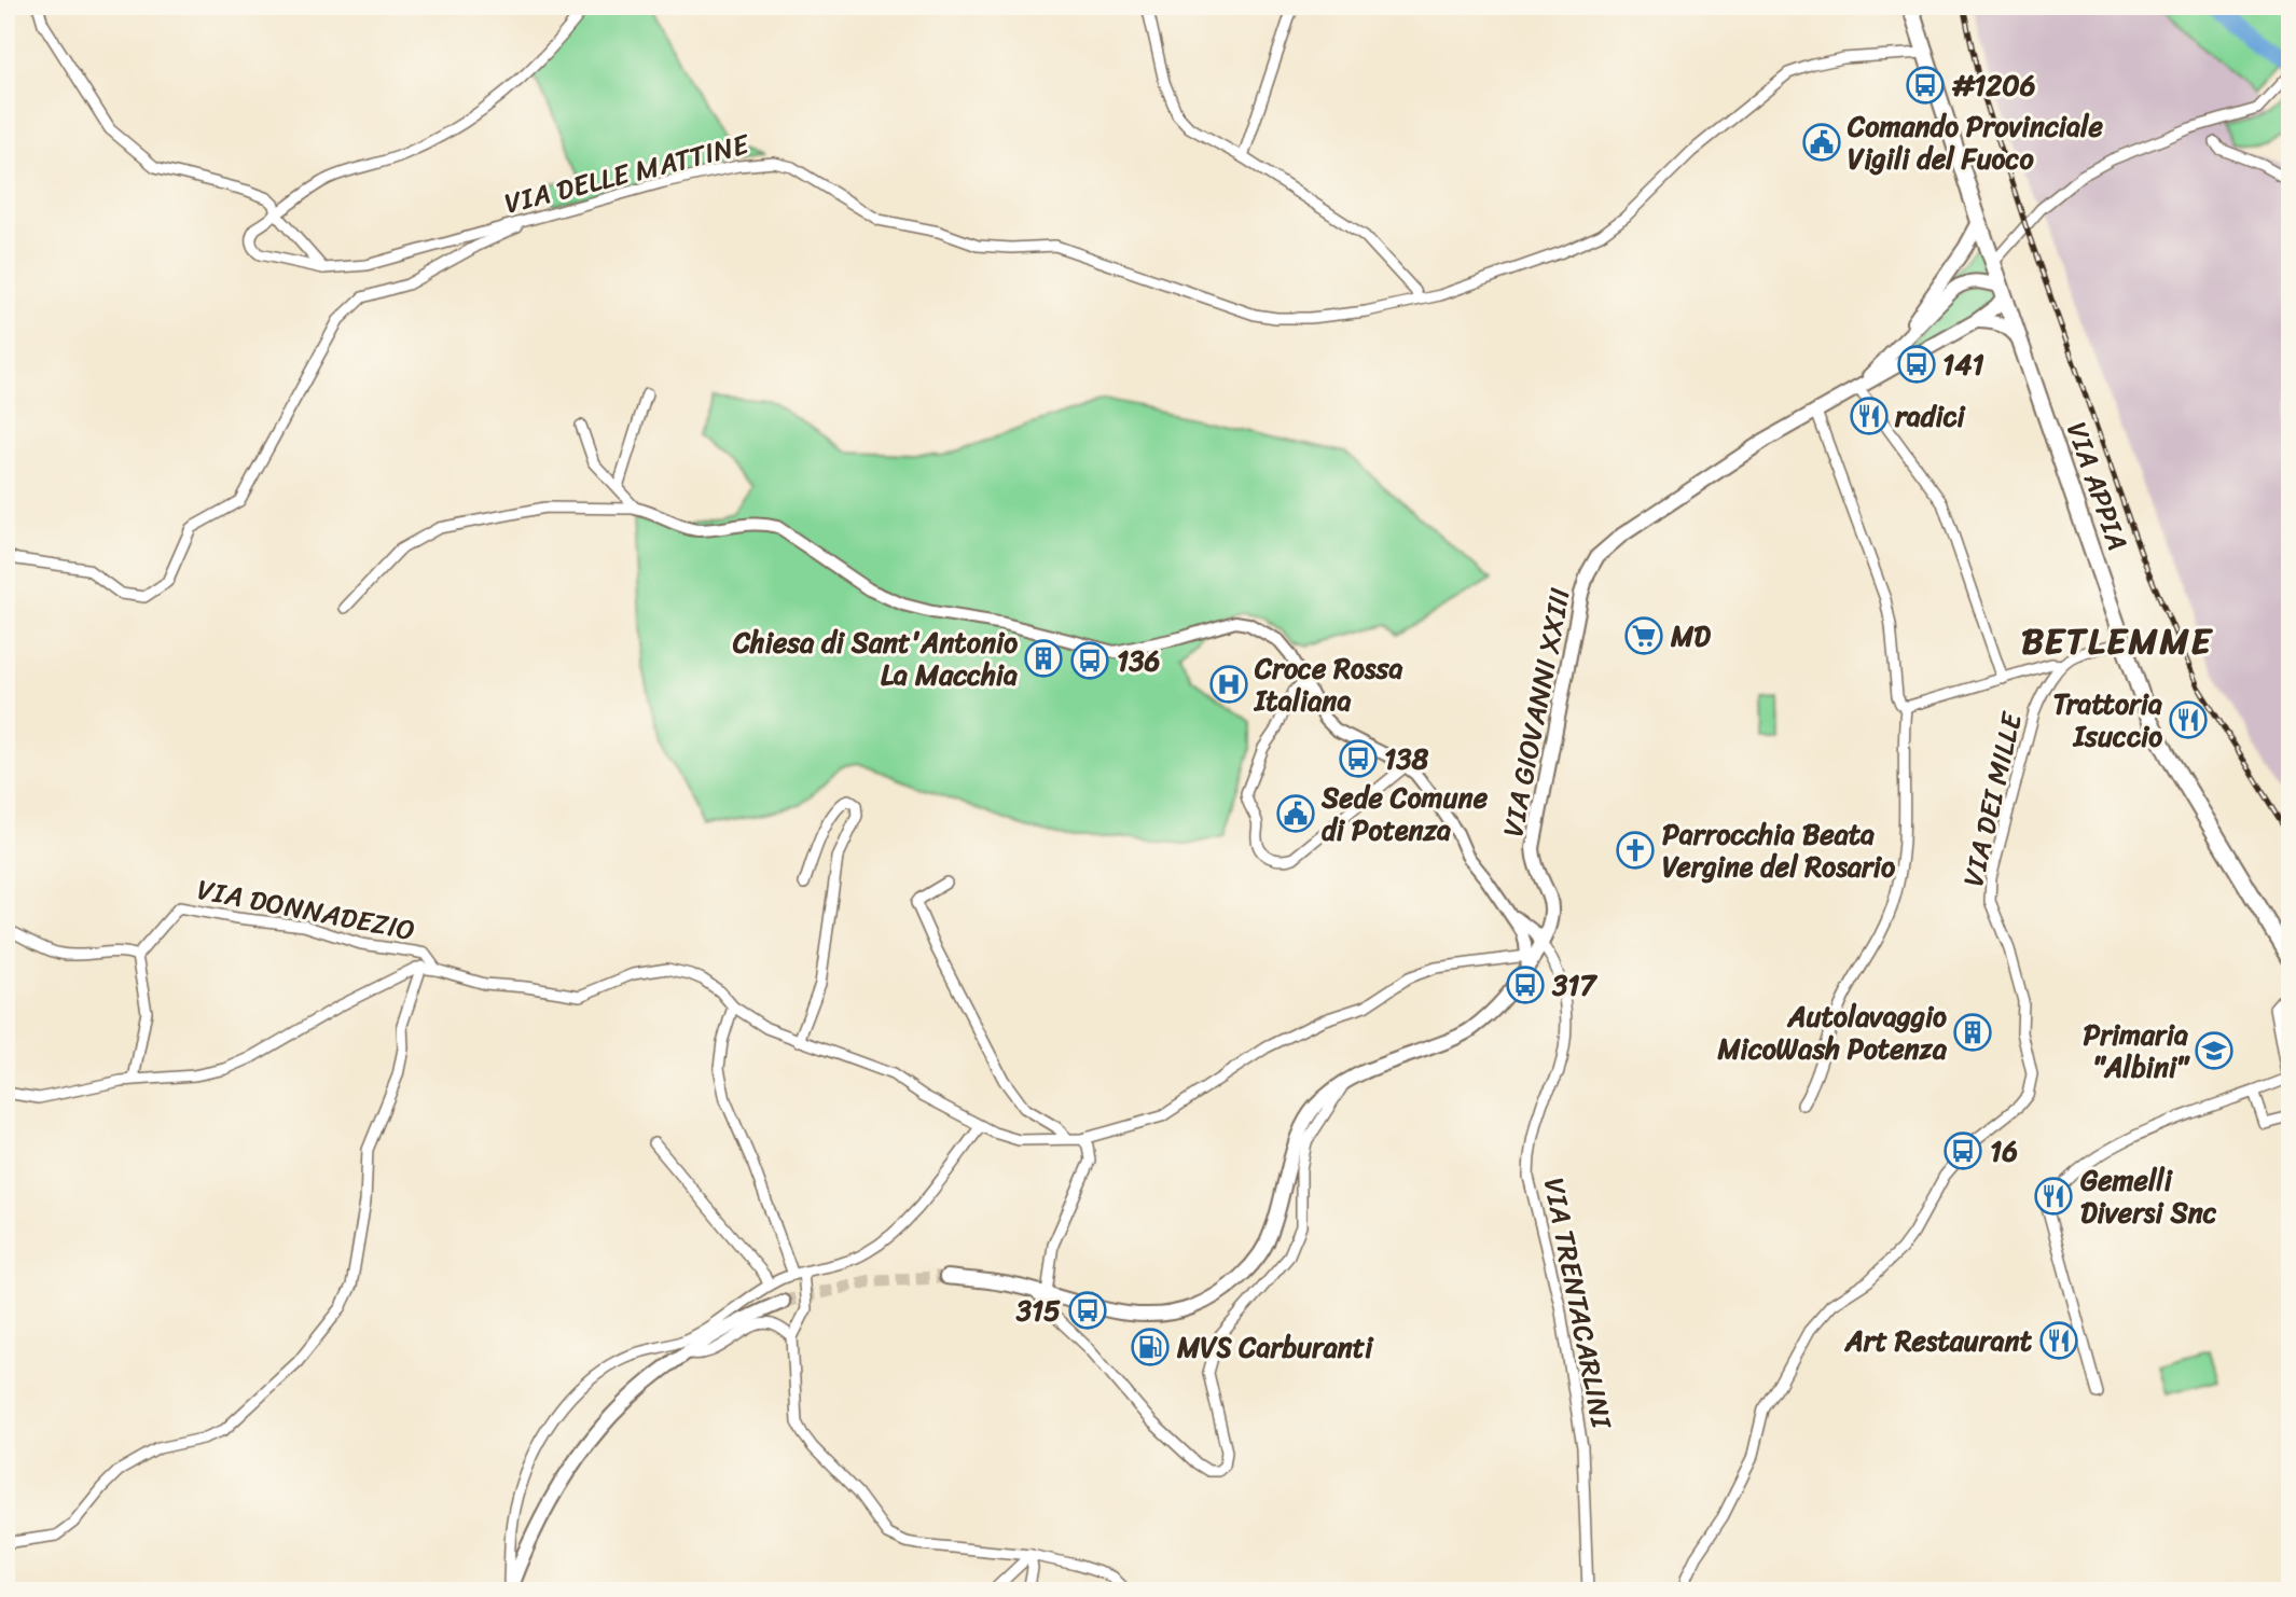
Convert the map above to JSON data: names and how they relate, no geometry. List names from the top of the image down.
{
  "streets": {
    "main road": ["VIA APPIA", "VIA GIOVANNI XXIII"],
    "street": [
      "VIA DELLE MATTINE",
      "VIA DEI MILLE",
      "VIA DONNADEZIO",
      "VIA TRENTACARLINI"
    ]
  },
  "crossings": [
    ["VIA DELLE MATTINE", "VIA APPIA"]
  ],
  "districts": ["BETLEMME"],
  "places": {
    "bus stop": [
      "#1206",
      "141",
      "136",
      "138",
      "317",
      "16",
      "315"
    ],
    "public building": ["Comando Provinciale Vigili del Fuoco", "Sede Comune di Potenza"],
    "restaurant": [
      "radici",
      "Trattoria Isuccio",
      "Gemelli Diversi Snc",
      "Art Restaurant"
    ],
    "supermarket": ["MD"],
    "building": ["Chiesa di Sant'Antonio La Macchia", "Autolavaggio MicoWash Potenza"],
    "hospital": ["Croce Rossa Italiana"],
    "church": ["Parrocchia Beata Vergine del Rosario"],
    "school or university": ["Primaria \"Albini\""],
    "fuel station": ["MVS Carburanti"]
  }
}
